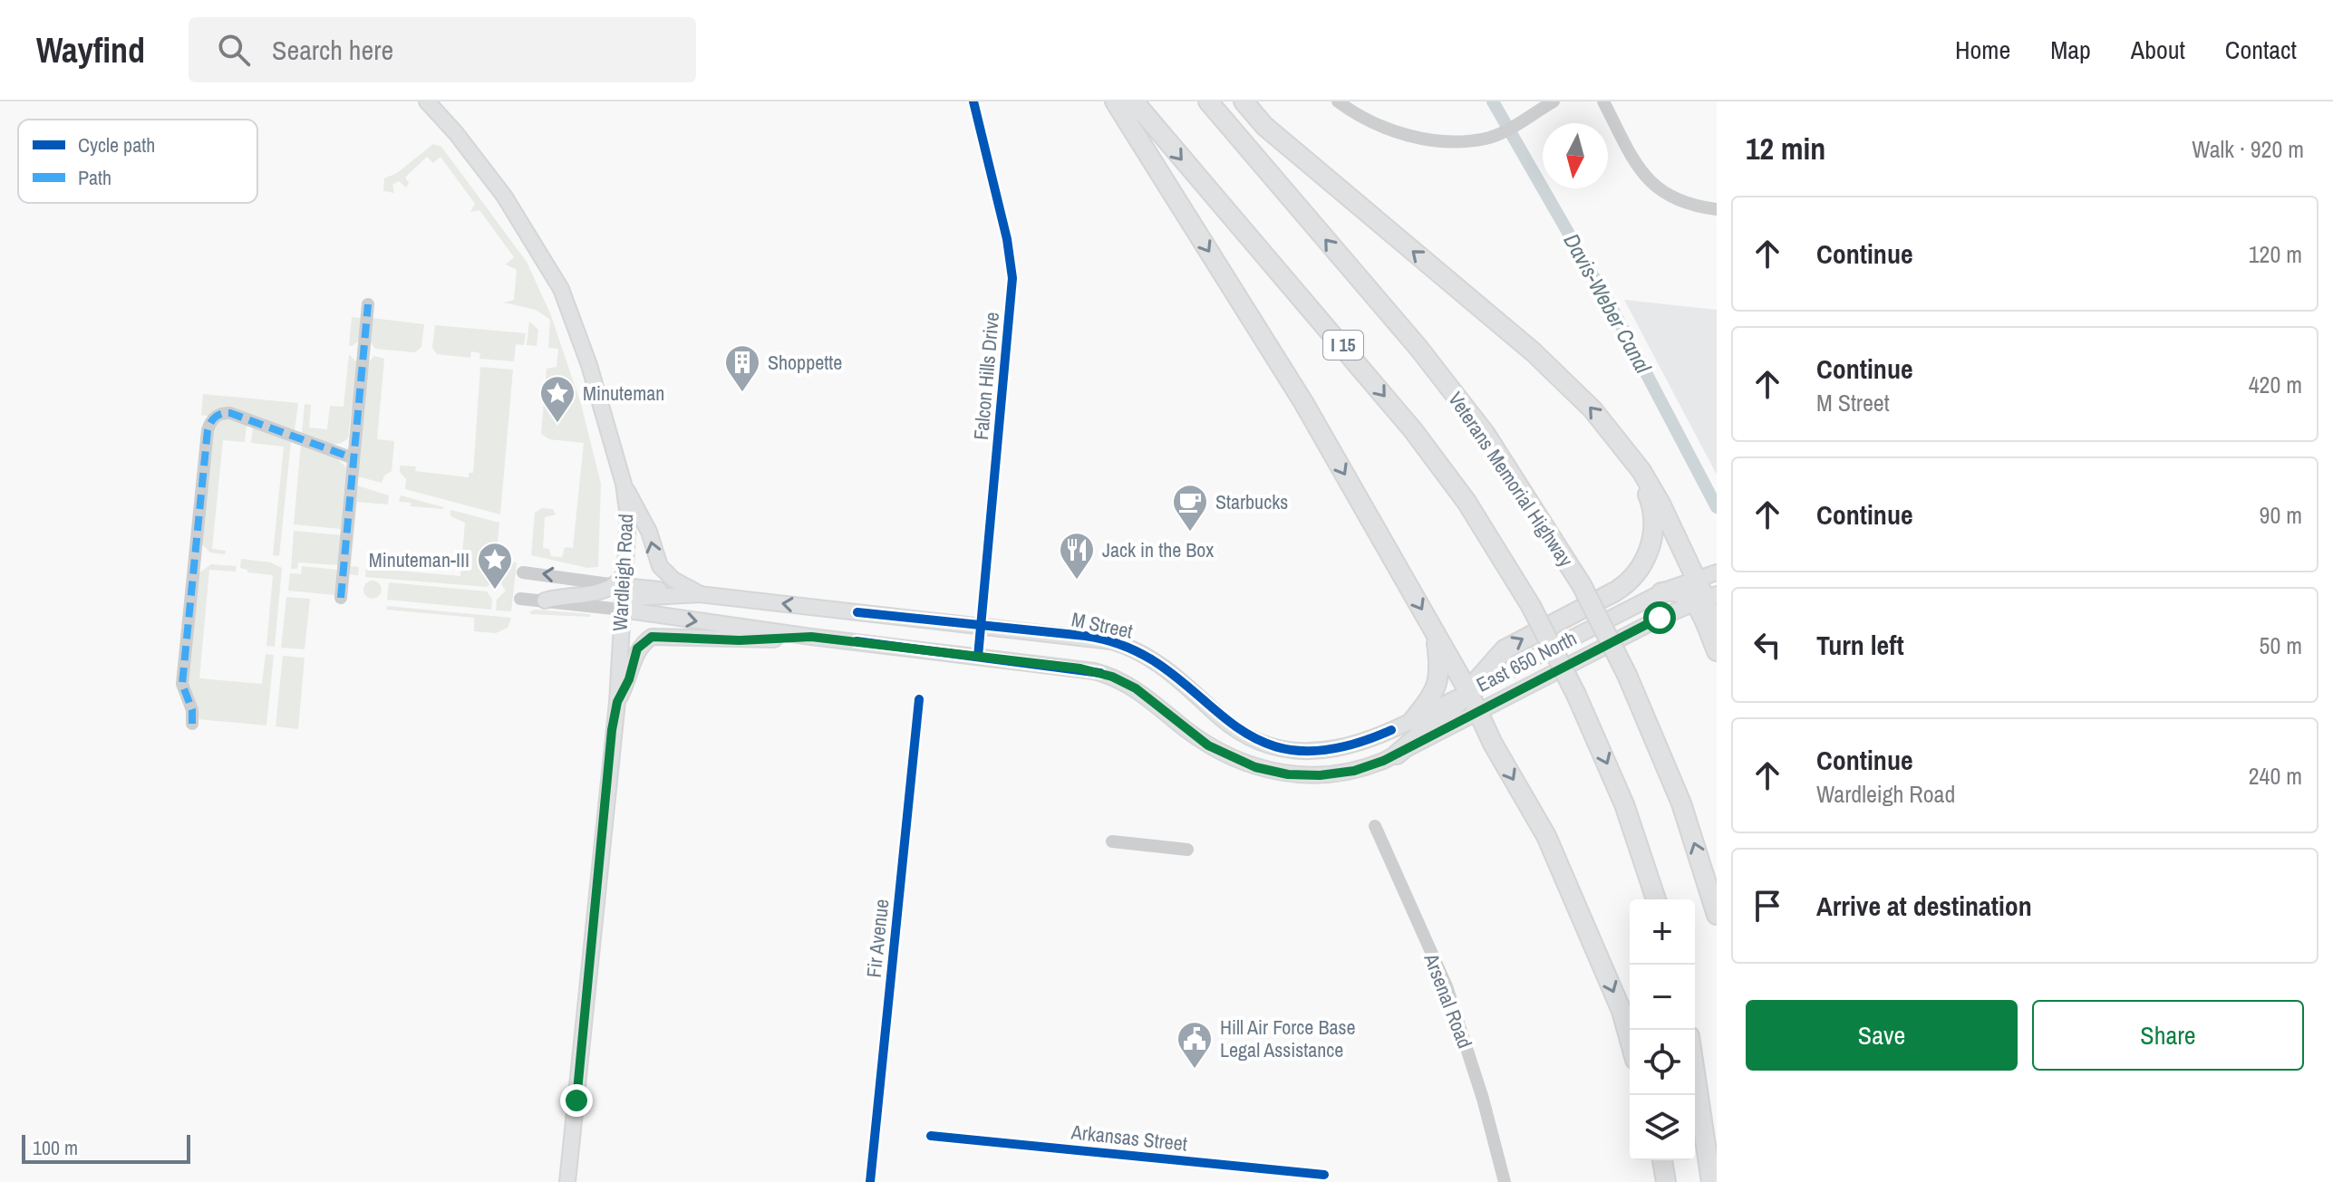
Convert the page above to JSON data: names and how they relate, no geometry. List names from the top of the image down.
{
  "streets": {
    "highway": ["I 15", "Veterans Memorial Highway"],
    "main road": ["Wardleigh Road", "M Street", "East 650 North"],
    "street": [
      "Falcon Hills Drive",
      "Fir Avenue",
      "Arsenal Road",
      "Arkansas Street"
    ]
  },
  "crossings": [
    ["Falcon Hills Drive", "M Street"],
    ["Wardleigh Road", "M Street"],
    ["M Street", "East 650 North"]
  ],
  "water": ["Davis-Weber Canal"],
  "places": {
    "building": ["Shoppette"],
    "place": ["Minuteman", "Minuteman-III"],
    "cafe": ["Starbucks"],
    "restaurant": ["Jack in the Box"],
    "public building": ["Hill Air Force Base Legal Assistance"]
  },
  "legend": ["Cycle path", "Path"],
  "scale_bar": "100 m",
  "north": "bottom",
  "page": {
    "header": "Wayfind",
    "search": "Search here",
    "nav": [
      "Home",
      "Map",
      "About",
      "Contact"
    ],
    "heading": ["12 min", "Walk · 920 m"],
    "list": [
      ["Continue", "120 m"],
      ["Continue", "M Street", "420 m"],
      ["Continue", "90 m"],
      ["Turn left", "50 m"],
      ["Continue", "Wardleigh Road", "240 m"],
      "Arrive at destination"
    ],
    "map_buttons": ["+", "−"],
    "buttons": ["Save", "Share"],
    "scale": "100 m"
  }
}
